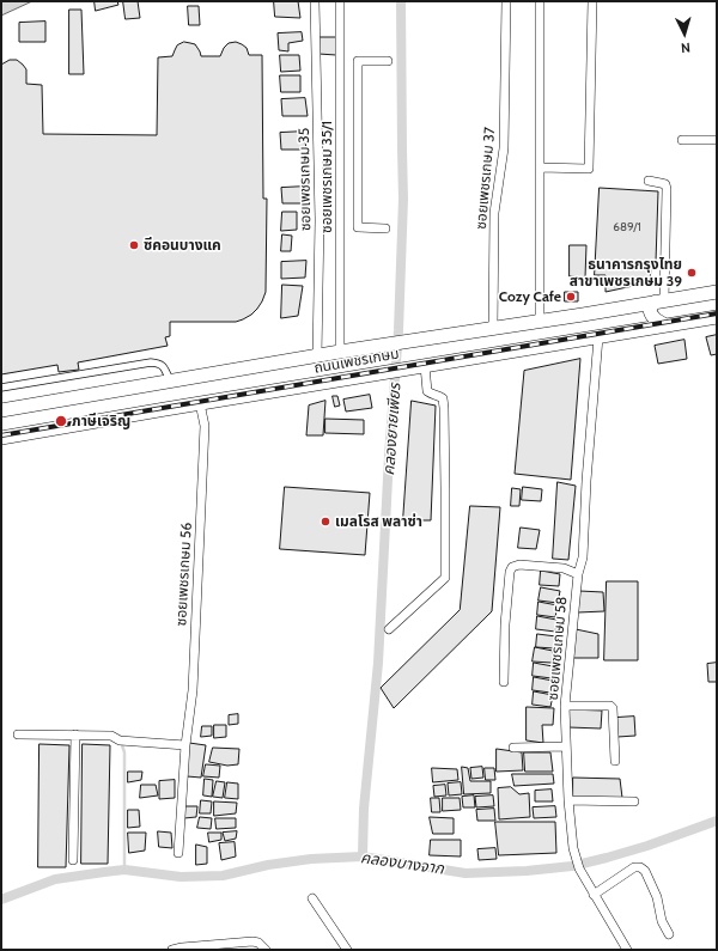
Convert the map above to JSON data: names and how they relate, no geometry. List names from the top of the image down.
{
  "streets": {
    "main road": ["ถนนเพชรเกษม"],
    "street": [
      "ซอยเพชรเกษม 35/1",
      "ซอยเพชรเกษม 37",
      "ซอยเพชรเกษม 35",
      "ซอยเพชรเกษม 56",
      "ซอยเพชรเกษม 58"
    ]
  },
  "crossings": [
    ["ซอยเพชรเกษม 35/1", "ถนนเพชรเกษม"],
    ["ซอยเพชรเกษม 37", "ถนนเพชรเกษม"],
    ["ซอยเพชรเกษม 35", "ถนนเพชรเกษม"],
    ["ถนนเพชรเกษม", "ซอยเพชรเกษม 56"],
    ["ถนนเพชรเกษม", "ซอยเพชรเกษม 58"]
  ],
  "water": ["คลองยายเพียร", "คลองบางจาก"],
  "places": [
    "ซีคอนบางแค",
    "ธนาคารกรุงไทย สาขาเพชรเกษม 39",
    "Cozy Cafe",
    "ภาษีเจริญ",
    "เมลโรส พลาซ่า"
  ],
  "house_numbers": ["689/1"],
  "north": "bottom"
}
